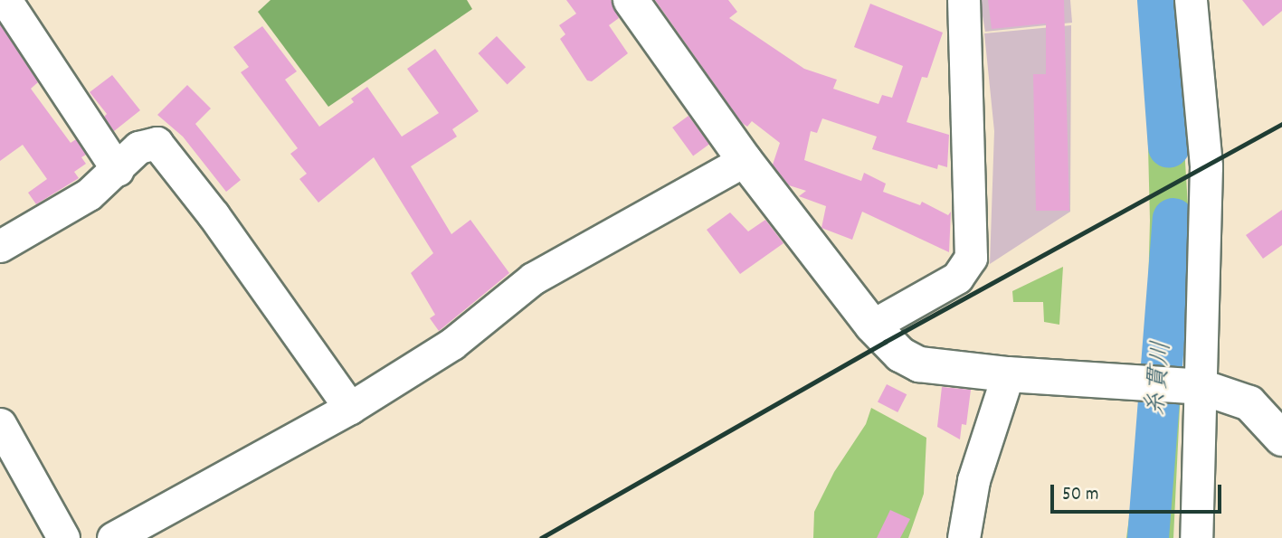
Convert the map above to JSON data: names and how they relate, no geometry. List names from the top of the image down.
{
  "water": ["糸貫川"],
  "scale_bar": "50 m"
}
